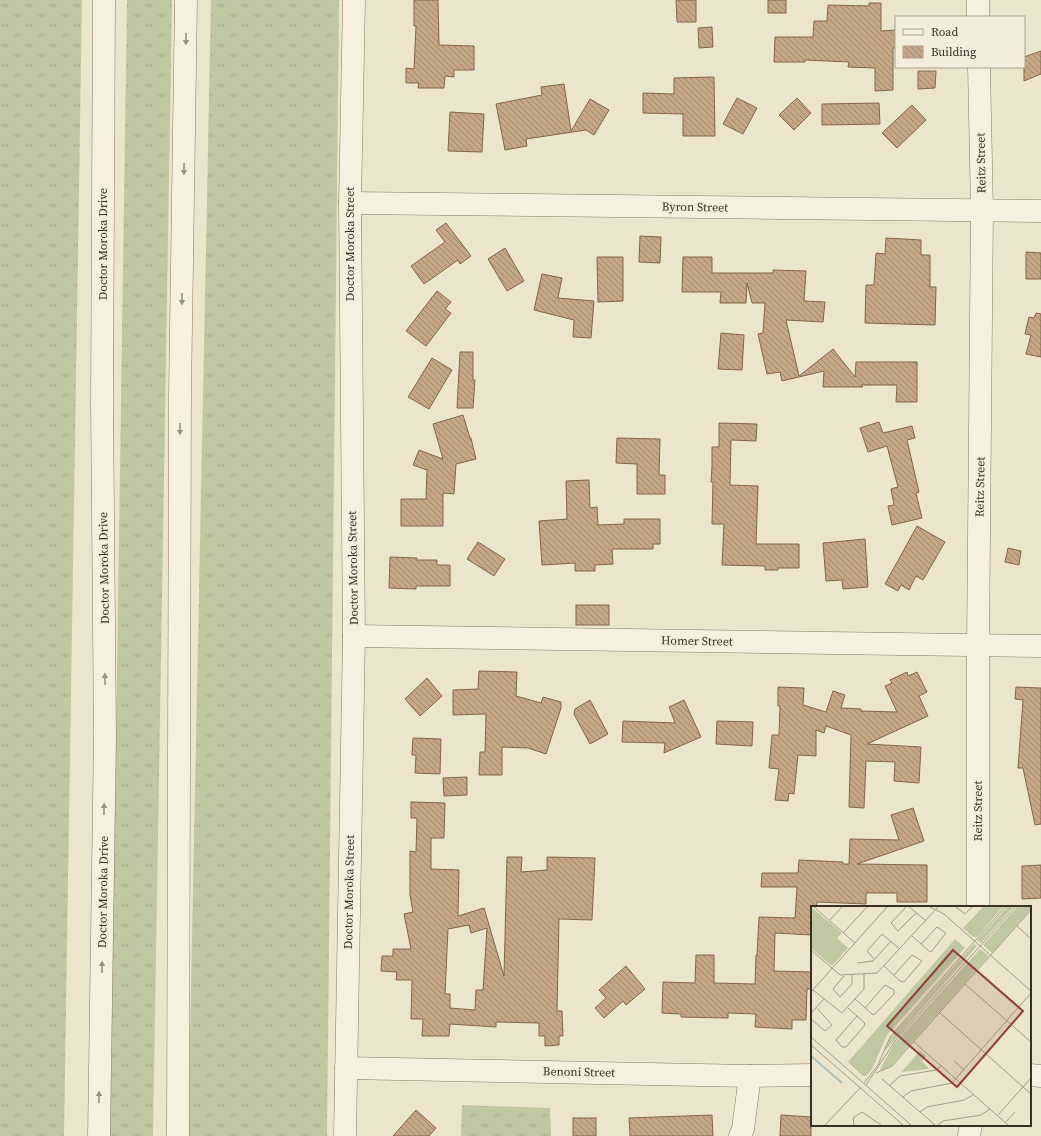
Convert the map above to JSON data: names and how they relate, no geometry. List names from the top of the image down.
{
  "streets": {
    "street": [
      "Reitz Street",
      "Byron Street",
      "Doctor Moroka Drive",
      "Doctor Moroka Street",
      "Homer Street",
      "Benoni Street"
    ]
  },
  "crossings": [
    ["Reitz Street", "Byron Street"],
    ["Reitz Street", "Homer Street"],
    ["Byron Street", "Doctor Moroka Street"],
    ["Doctor Moroka Street", "Homer Street"],
    ["Doctor Moroka Street", "Benoni Street"]
  ],
  "legend": ["Road", "Building"]
}
